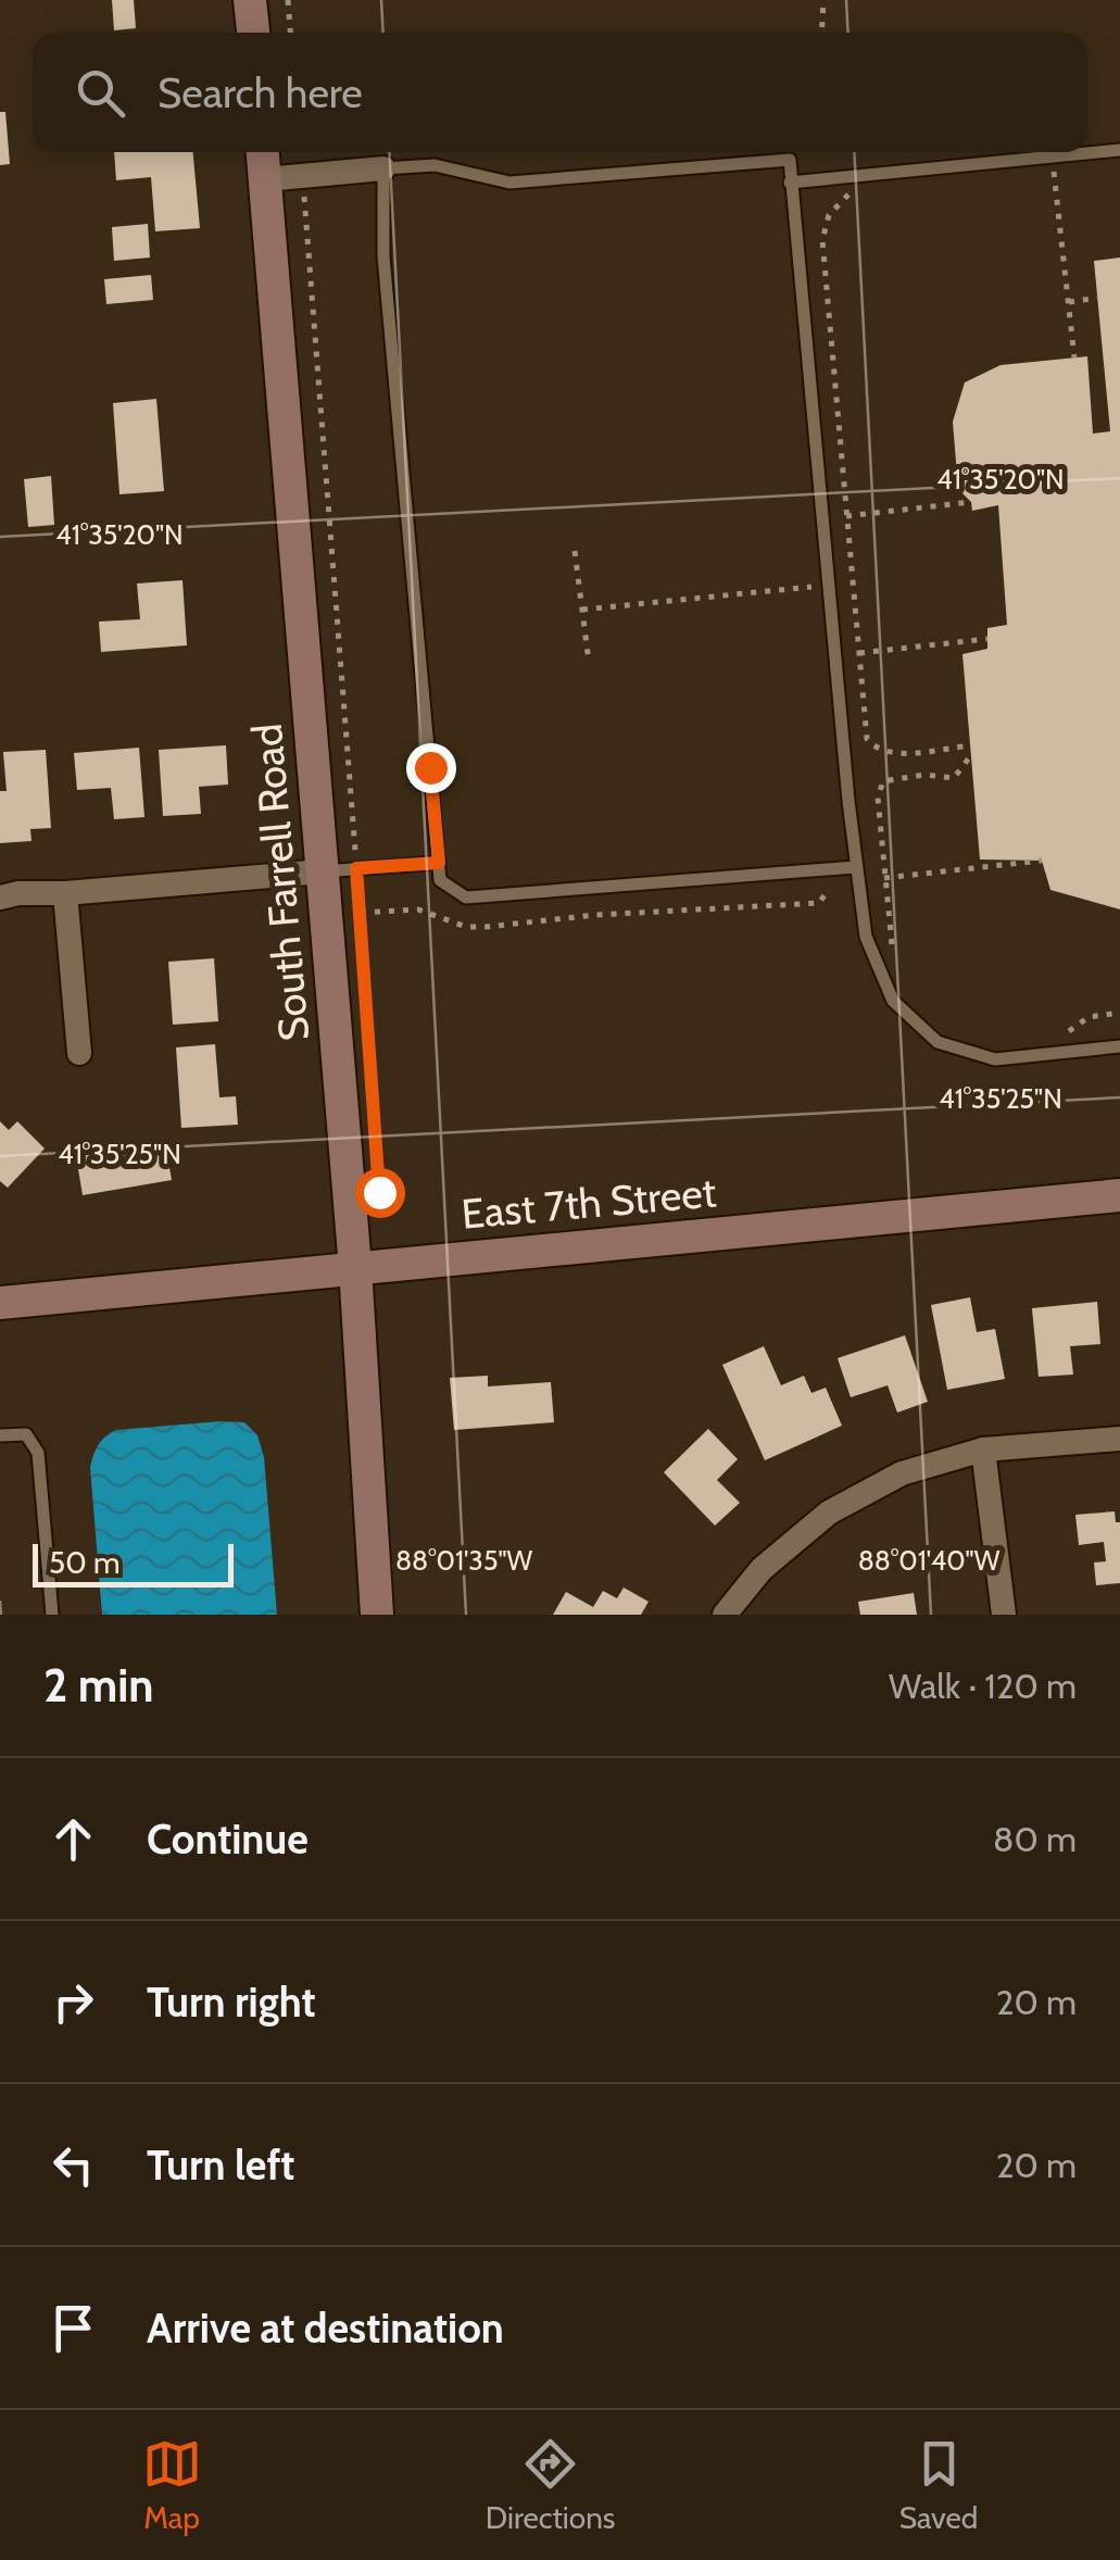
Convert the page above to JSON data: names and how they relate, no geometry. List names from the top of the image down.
{
  "streets": {
    "street": ["South Farrell Road", "East 7th Street"]
  },
  "crossings": [
    ["South Farrell Road", "East 7th Street"]
  ],
  "scale_bar": "50 m",
  "page": {
    "search": "Search here",
    "scale": "50 m",
    "heading": ["2 min", "Walk · 120 m"],
    "list": [
      ["Continue", "80 m"],
      ["Turn right", "20 m"],
      ["Turn left", "20 m"],
      "Arrive at destination"
    ],
    "nav": ["Map", "Directions", "Saved"]
  },
  "coordinates": [
    "41°35'20\"N",
    "41°35'25\"N",
    "88°01'35\"W",
    "88°01'40\"W"
  ]
}
